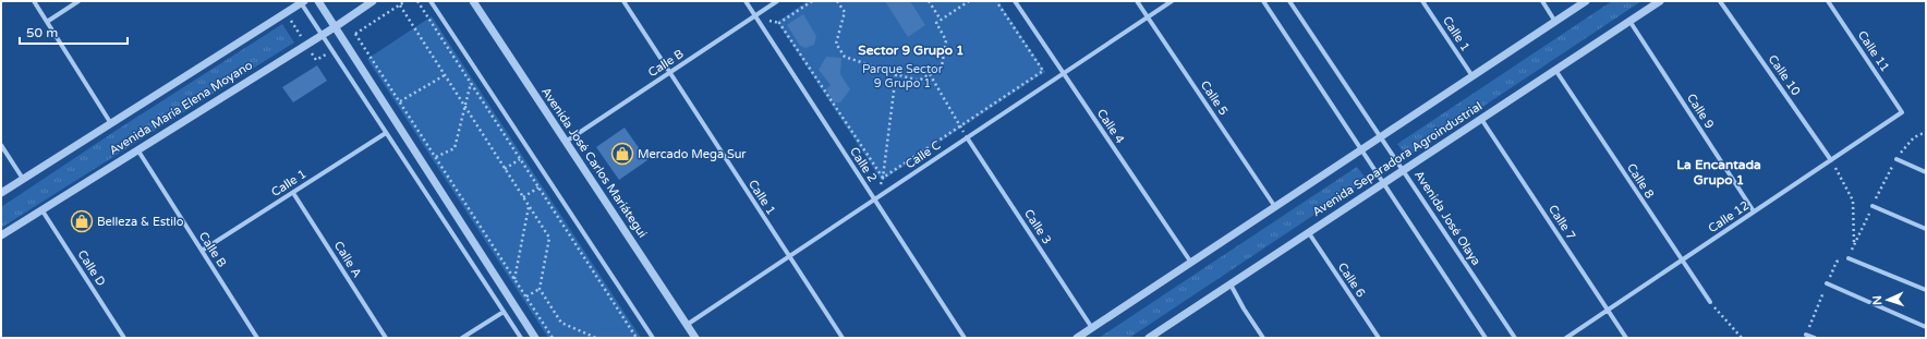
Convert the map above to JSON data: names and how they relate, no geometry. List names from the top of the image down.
{
  "streets": {
    "street": [
      "Calle 1",
      "Calle 11",
      "Calle B",
      "Calle 10",
      "Calle 5",
      "Avenida María Elena Moyano",
      "Calle 9",
      "Calle 4",
      "Calle C",
      "Avenida Separadora Agroindustrial",
      "Avenida José Carlos Mariátegui",
      "Calle 2",
      "Calle 8",
      "Calle 12",
      "Avenida José Olaya",
      "Calle 7",
      "Calle 3",
      "Calle A",
      "Calle D",
      "Calle 6"
    ]
  },
  "crossings": [
    ["Calle 1", "Calle B"],
    ["Calle 1", "Calle C"],
    ["Calle 1", "Calle A"],
    ["Calle 11", "Calle 12"],
    ["Calle B", "Avenida María Elena Moyano"],
    ["Calle B", "Avenida José Carlos Mariátegui"],
    ["Calle B", "Calle 2"],
    ["Calle 10", "Calle 12"],
    ["Calle 5", "Calle C"],
    ["Avenida María Elena Moyano", "Calle D"],
    ["Calle 9", "Avenida Separadora Agroindustrial"],
    ["Calle 9", "Calle 12"],
    ["Calle 4", "Calle C"],
    ["Calle C", "Avenida José Carlos Mariátegui"],
    ["Calle C", "Calle 2"],
    ["Calle C", "Calle 3"],
    ["Avenida Separadora Agroindustrial", "Calle 8"],
    ["Avenida Separadora Agroindustrial", "Avenida José Olaya"],
    ["Avenida Separadora Agroindustrial", "Calle 7"],
    ["Avenida Separadora Agroindustrial", "Calle 6"],
    ["Calle 8", "Calle 12"],
    ["Calle 12", "Calle 7"]
  ],
  "districts": ["Sector 9 Grupo 1", "La Encantada Grupo 1"],
  "parks": ["Parque Sector 9 Grupo 1"],
  "places": {
    "shop": ["Mercado Mega Sur", "Belleza & Estilo"]
  },
  "scale_bar": "50 m",
  "north": "left"
}
